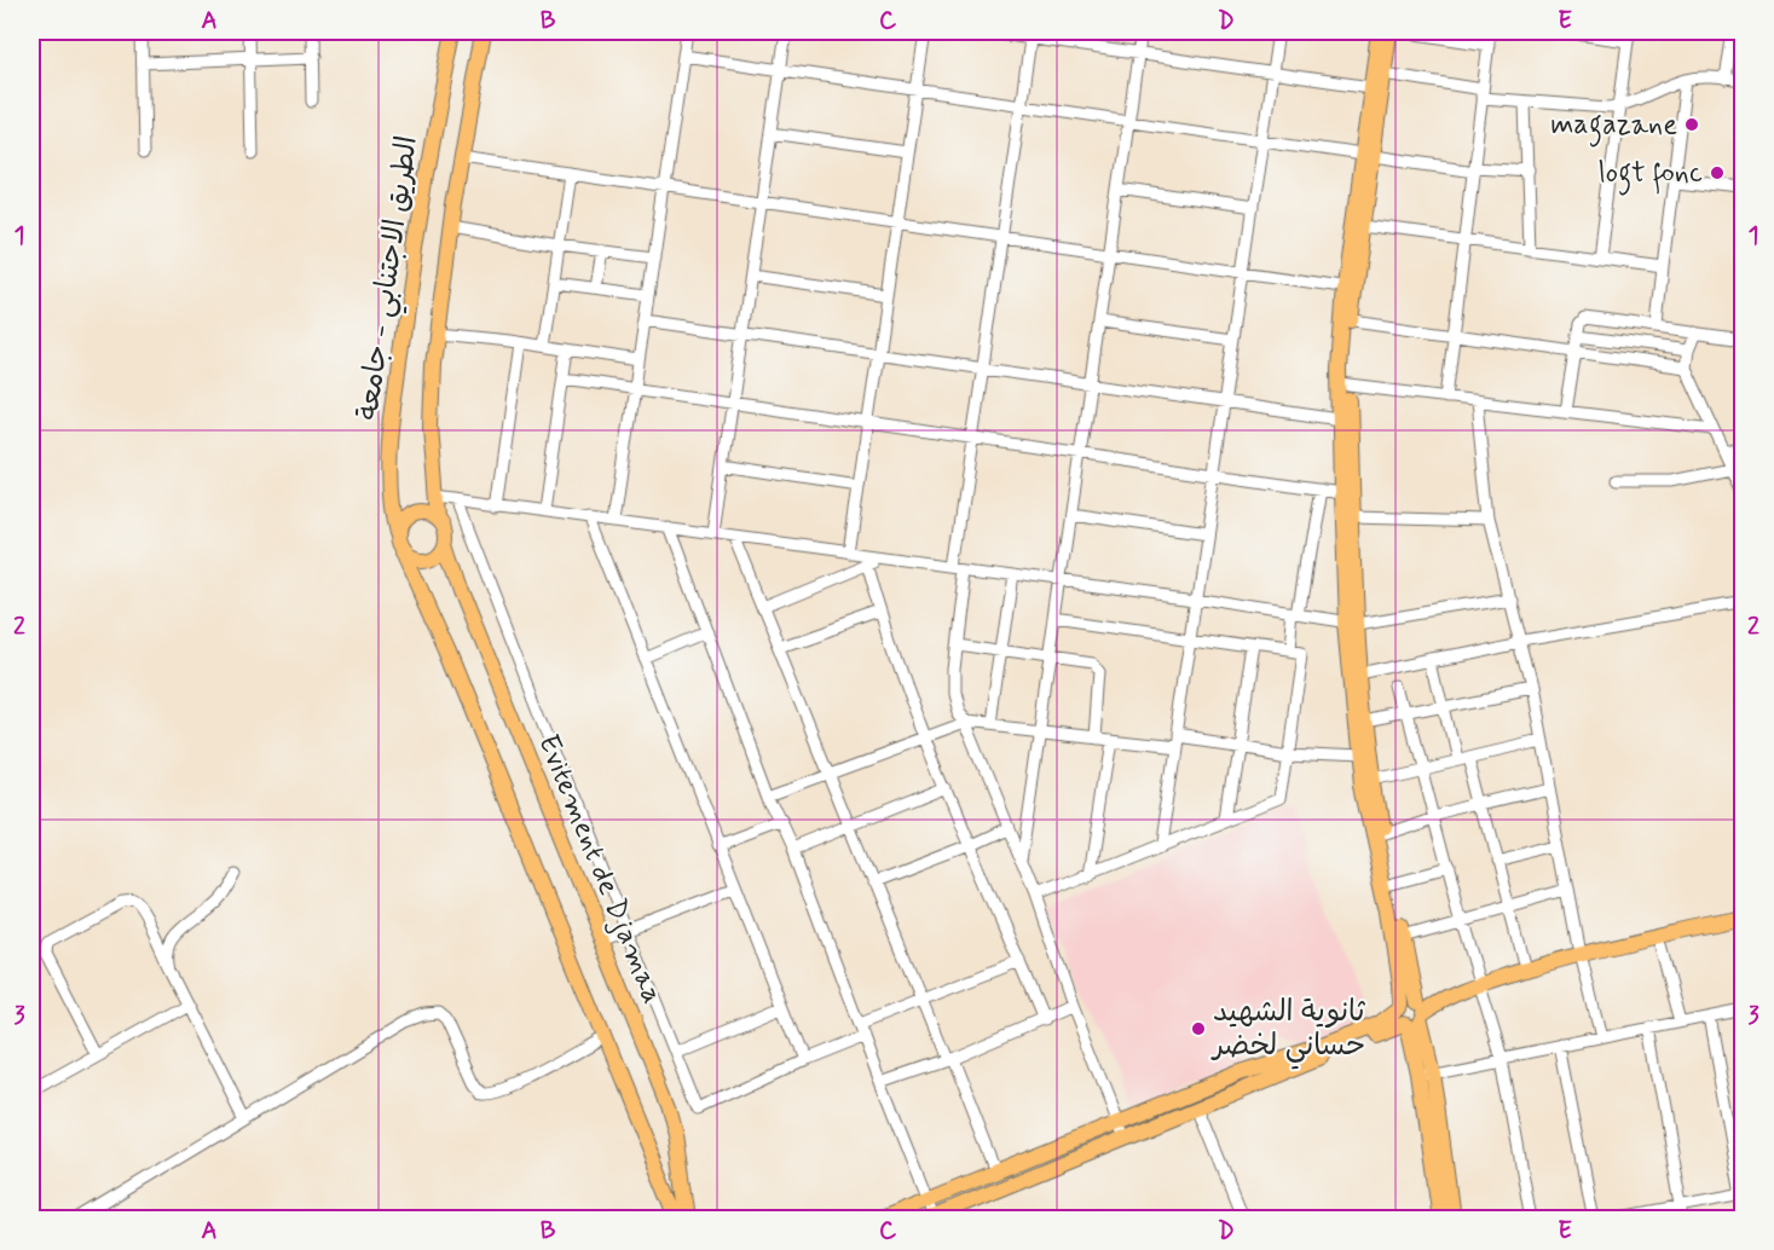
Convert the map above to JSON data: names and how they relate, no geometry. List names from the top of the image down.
{
  "streets": {
    "main road": ["الطريق الاجتنابي - جامعة", "Evitement de Djamaa"]
  },
  "crossings": [
    ["الطريق الاجتنابي - جامعة", "Evitement de Djamaa"]
  ],
  "places": ["magazane", "logt fonc", "ثانوية الشهيد حساني لخضر"],
  "grid": {
    "columns": [
      "A",
      "B",
      "C",
      "D",
      "E"
    ],
    "rows": ["1", "2", "3"]
  }
}
